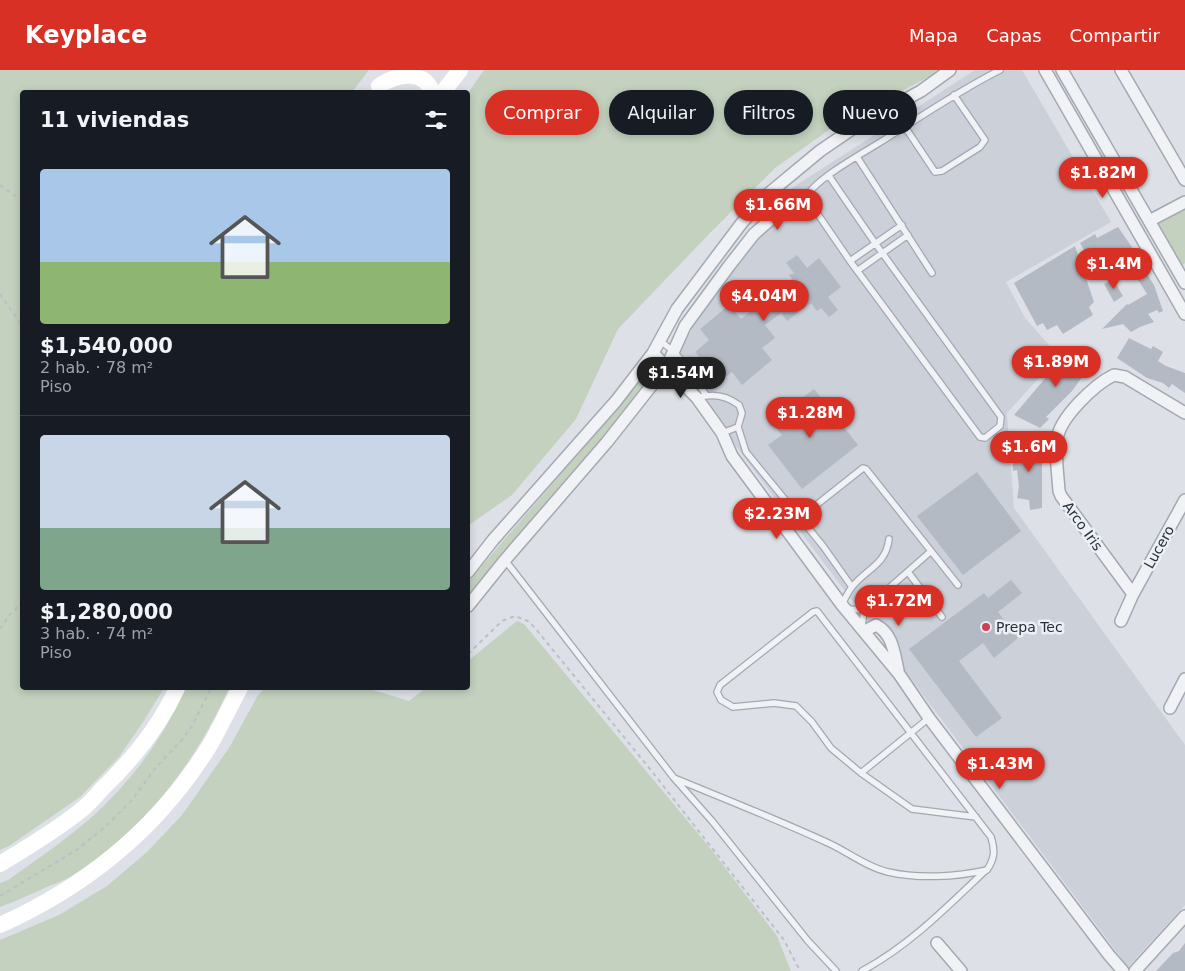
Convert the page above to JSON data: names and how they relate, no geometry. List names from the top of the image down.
{
  "streets": {
    "street": ["Arco Iris", "Lucero"]
  },
  "crossings": [
    ["Arco Iris", "Lucero"]
  ],
  "places": ["Prepa Tec"],
  "page": {
    "header": "Keyplace",
    "nav": ["Mapa", "Capas", "Compartir"],
    "chip": [
      "Comprar",
      "Alquilar",
      "Filtros",
      "Nuevo"
    ],
    "heading": "11 viviendas",
    "list": [
      {
        "name": "$1,540,000",
        "note": "2 hab. · 78 m² · Piso"
      },
      {
        "name": "$1,280,000",
        "note": "3 hab. · 74 m² · Piso"
      }
    ],
    "price": [
      "$1.82M",
      "$1.66M",
      "$1.4M",
      "$4.04M",
      "$1.89M",
      "$1.54M",
      "$1.28M",
      "$1.6M",
      "$2.23M",
      "$1.72M",
      "$1.43M"
    ]
  }
}
